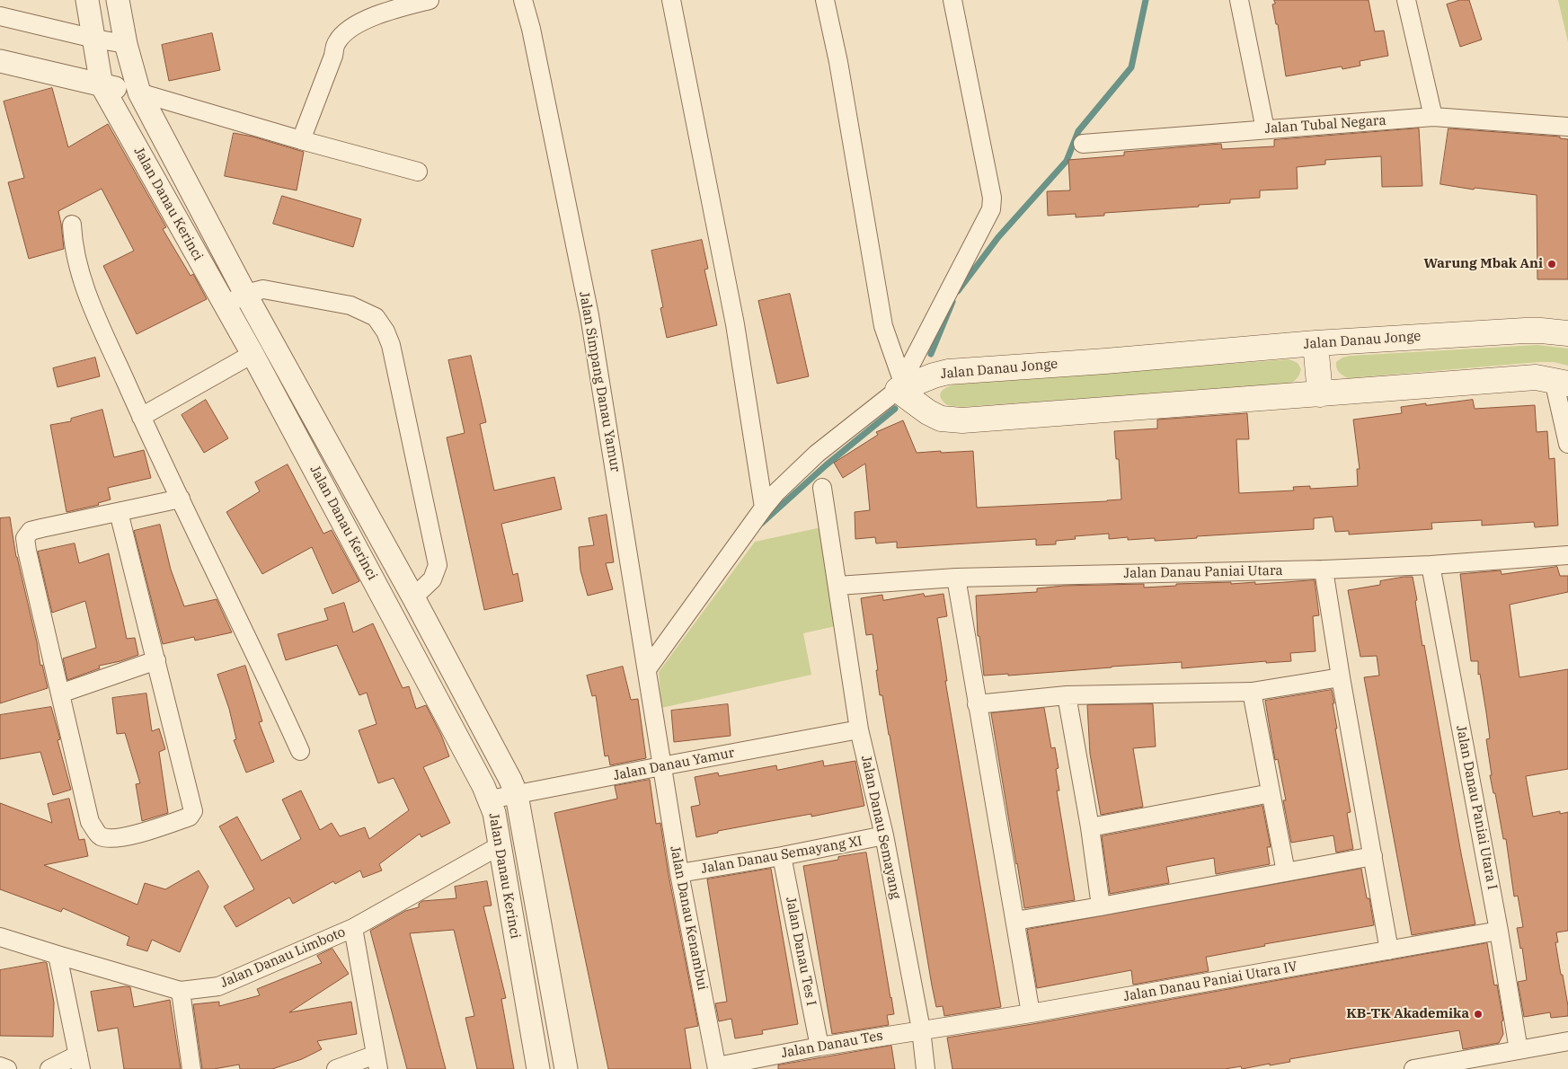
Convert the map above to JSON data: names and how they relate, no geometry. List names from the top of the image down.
{
  "streets": {
    "main road": ["Jalan Danau Jonge"],
    "street": [
      "Jalan Tubal Negara",
      "Jalan Danau Kerinci",
      "Jalan Simpang Danau Yamur",
      "Jalan Danau Paniai Utara",
      "Jalan Danau Yamur",
      "Jalan Danau Paniai Utara I",
      "Jalan Danau Semayang",
      "Jalan Danau Semayang XI",
      "Jalan Danau Kenambui",
      "Jalan Danau Tes I",
      "Jalan Danau Limboto",
      "Jalan Danau Paniai Utara IV",
      "Jalan Danau Tes"
    ]
  },
  "crossings": [
    ["Jalan Danau Kerinci", "Jalan Danau Yamur"],
    ["Jalan Danau Kerinci", "Jalan Danau Limboto"],
    ["Jalan Simpang Danau Yamur", "Jalan Danau Yamur"],
    ["Jalan Simpang Danau Yamur", "Jalan Danau Kenambui"],
    ["Jalan Danau Paniai Utara", "Jalan Danau Paniai Utara I"],
    ["Jalan Danau Paniai Utara", "Jalan Danau Semayang"],
    ["Jalan Danau Yamur", "Jalan Danau Semayang"],
    ["Jalan Danau Yamur", "Jalan Danau Kenambui"],
    ["Jalan Danau Paniai Utara I", "Jalan Danau Paniai Utara IV"],
    ["Jalan Danau Semayang", "Jalan Danau Semayang XI"],
    ["Jalan Danau Semayang", "Jalan Danau Paniai Utara IV"],
    ["Jalan Danau Semayang", "Jalan Danau Tes"],
    ["Jalan Danau Semayang XI", "Jalan Danau Kenambui"],
    ["Jalan Danau Semayang XI", "Jalan Danau Tes I"],
    ["Jalan Danau Kenambui", "Jalan Danau Tes"],
    ["Jalan Danau Tes I", "Jalan Danau Tes"],
    ["Jalan Danau Paniai Utara IV", "Jalan Danau Tes"]
  ],
  "places": ["Warung Mbak Ani", "KB-TK Akademika"]
}
